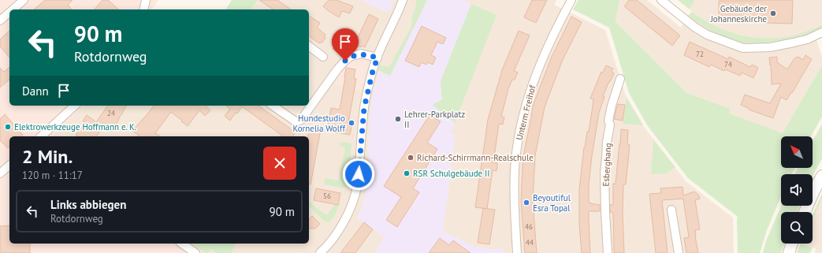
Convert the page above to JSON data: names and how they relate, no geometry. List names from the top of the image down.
{
  "streets": {
    "street": ["Unterm Freihof", "Esberghang"]
  },
  "places": [
    "Gebäude der Johanneskirche",
    "Lehrer-Parkplatz II",
    "Hundestudio Kornelia Wolff",
    "Elektrowerkzeuge Hoffmann e. K.",
    "Richard-Schirrmann-Realschule",
    "RSR Schulgebäude II",
    "Beyoutiful Esra Topal"
  ],
  "house_numbers": [
    "72",
    "74",
    "24",
    "56",
    "46",
    "44"
  ],
  "north": "top left",
  "page": {
    "turn": ["90 m", "Rotdornweg"],
    "then": "Dann",
    "heading": ["2 Min.", "120 m · 11:17"],
    "list": [
      {
        "name": "Links abbiegen",
        "note": "Rotdornweg",
        "value": "90 m"
      }
    ]
  }
}
